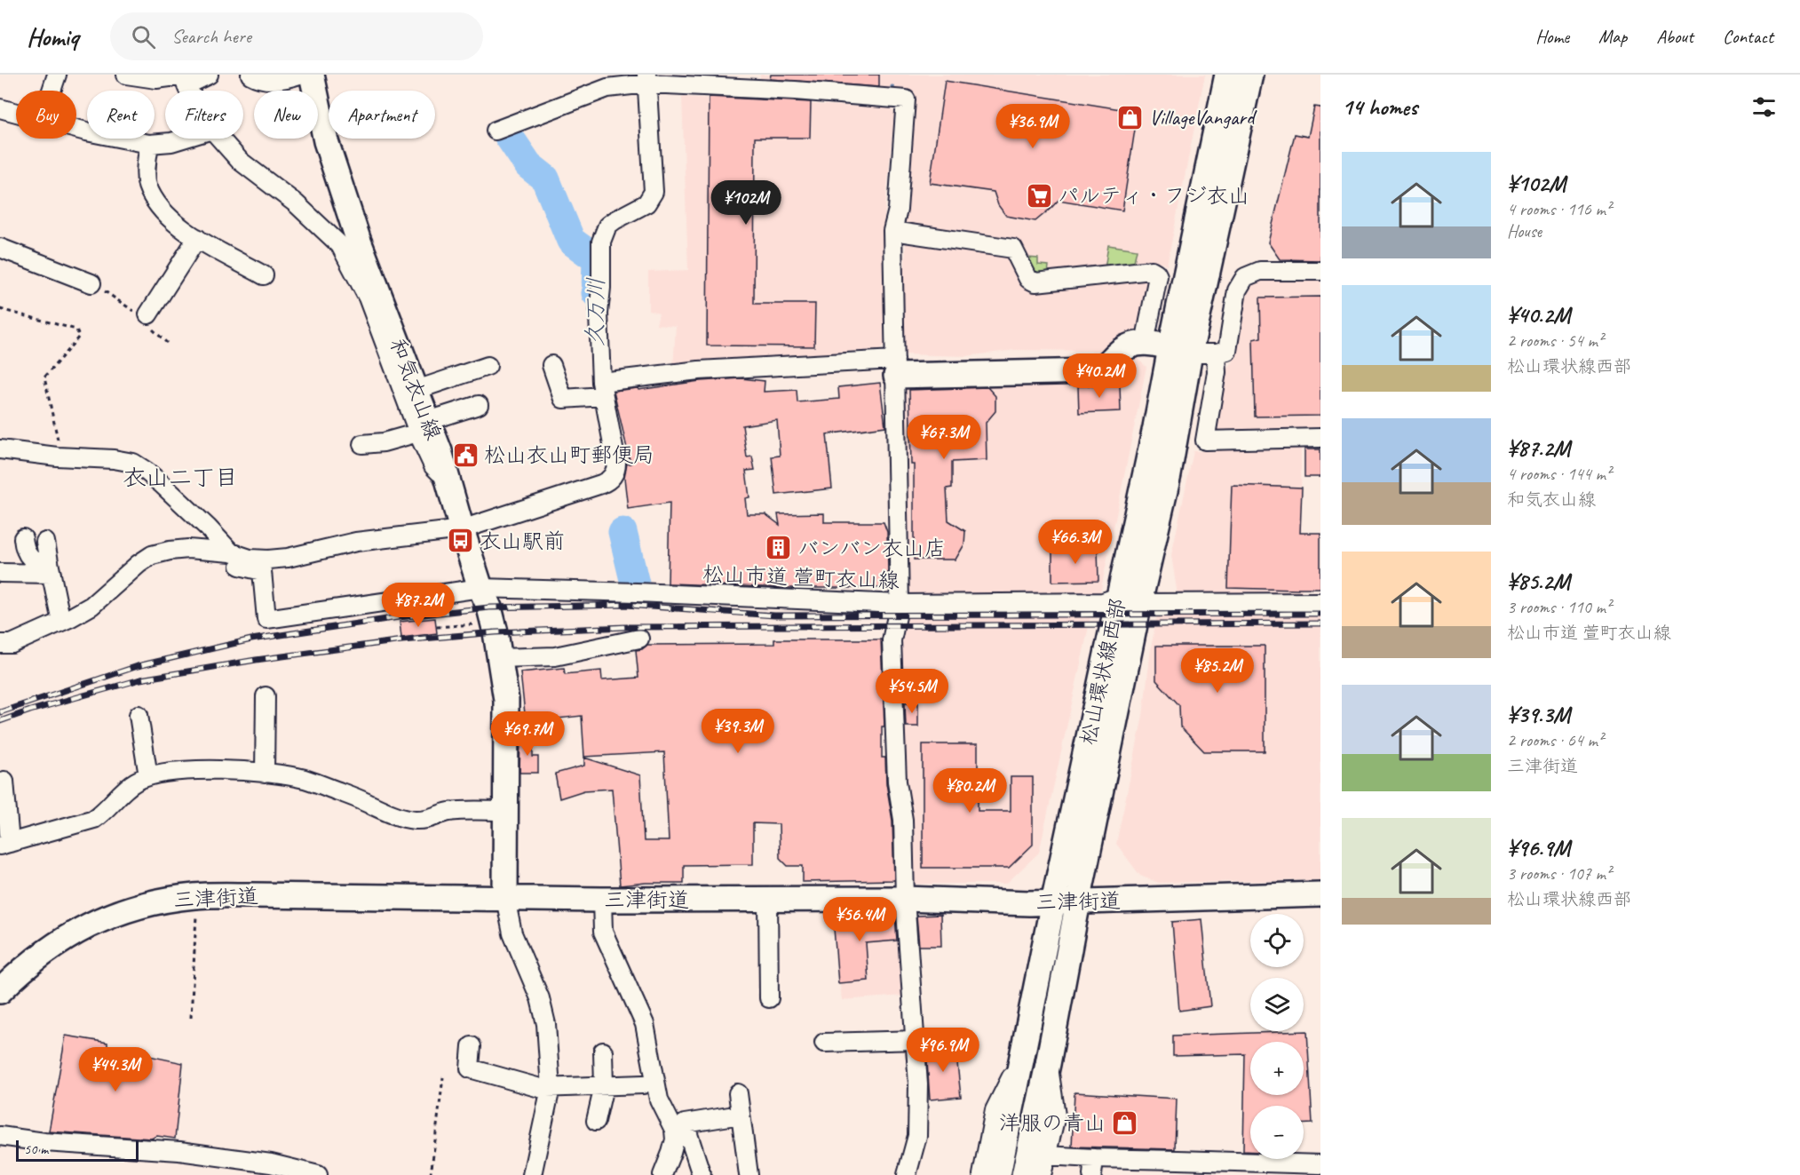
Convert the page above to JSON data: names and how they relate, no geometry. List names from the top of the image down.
{
  "streets": {
    "street": [
      "和気衣山線",
      "松山市道 萱町衣山線",
      "松山環状線西部",
      "三津街道"
    ]
  },
  "crossings": [
    ["和気衣山線", "松山市道 萱町衣山線"],
    ["和気衣山線", "三津街道"],
    ["松山市道 萱町衣山線", "松山環状線西部"],
    ["松山環状線西部", "三津街道"]
  ],
  "districts": ["衣山二丁目"],
  "water": ["久万川"],
  "places": {
    "shop": ["VillageVangard", "洋服の青山"],
    "supermarket": ["パルティ・フジ衣山"],
    "public building": ["松山衣山町郵便局"],
    "bus stop": ["衣山駅前"],
    "building": ["バンバン衣山店"]
  },
  "scale_bar": "50 m",
  "page": {
    "header": "Homiq",
    "search": "Search here",
    "nav": [
      "Home",
      "Map",
      "About",
      "Contact"
    ],
    "heading": "14 homes",
    "chip": [
      "Buy",
      "Rent",
      "Filters",
      "New",
      "Apartment"
    ],
    "price": [
      "¥36.9M",
      "¥102M",
      "¥40.2M",
      "¥67.3M",
      "¥66.3M",
      "¥87.2M",
      "¥85.2M",
      "¥54.5M",
      "¥39.3M",
      "¥69.7M",
      "¥80.2M",
      "¥56.4M",
      "¥96.9M",
      "¥44.3M"
    ],
    "list": [
      {
        "name": "¥102M",
        "note": "4 rooms · 116 m² · House"
      },
      {
        "name": "¥40.2M",
        "note": "2 rooms · 54 m² · 松山環状線西部"
      },
      {
        "name": "¥87.2M",
        "note": "4 rooms · 144 m² · 和気衣山線"
      },
      {
        "name": "¥85.2M",
        "note": "3 rooms · 110 m² · 松山市道 萱町衣山線"
      },
      {
        "name": "¥39.3M",
        "note": "2 rooms · 64 m² · 三津街道"
      },
      {
        "name": "¥96.9M",
        "note": "3 rooms · 107 m² · 松山環状線西部"
      }
    ],
    "map_buttons": ["+", "−"],
    "scale": "50 m"
  }
}
